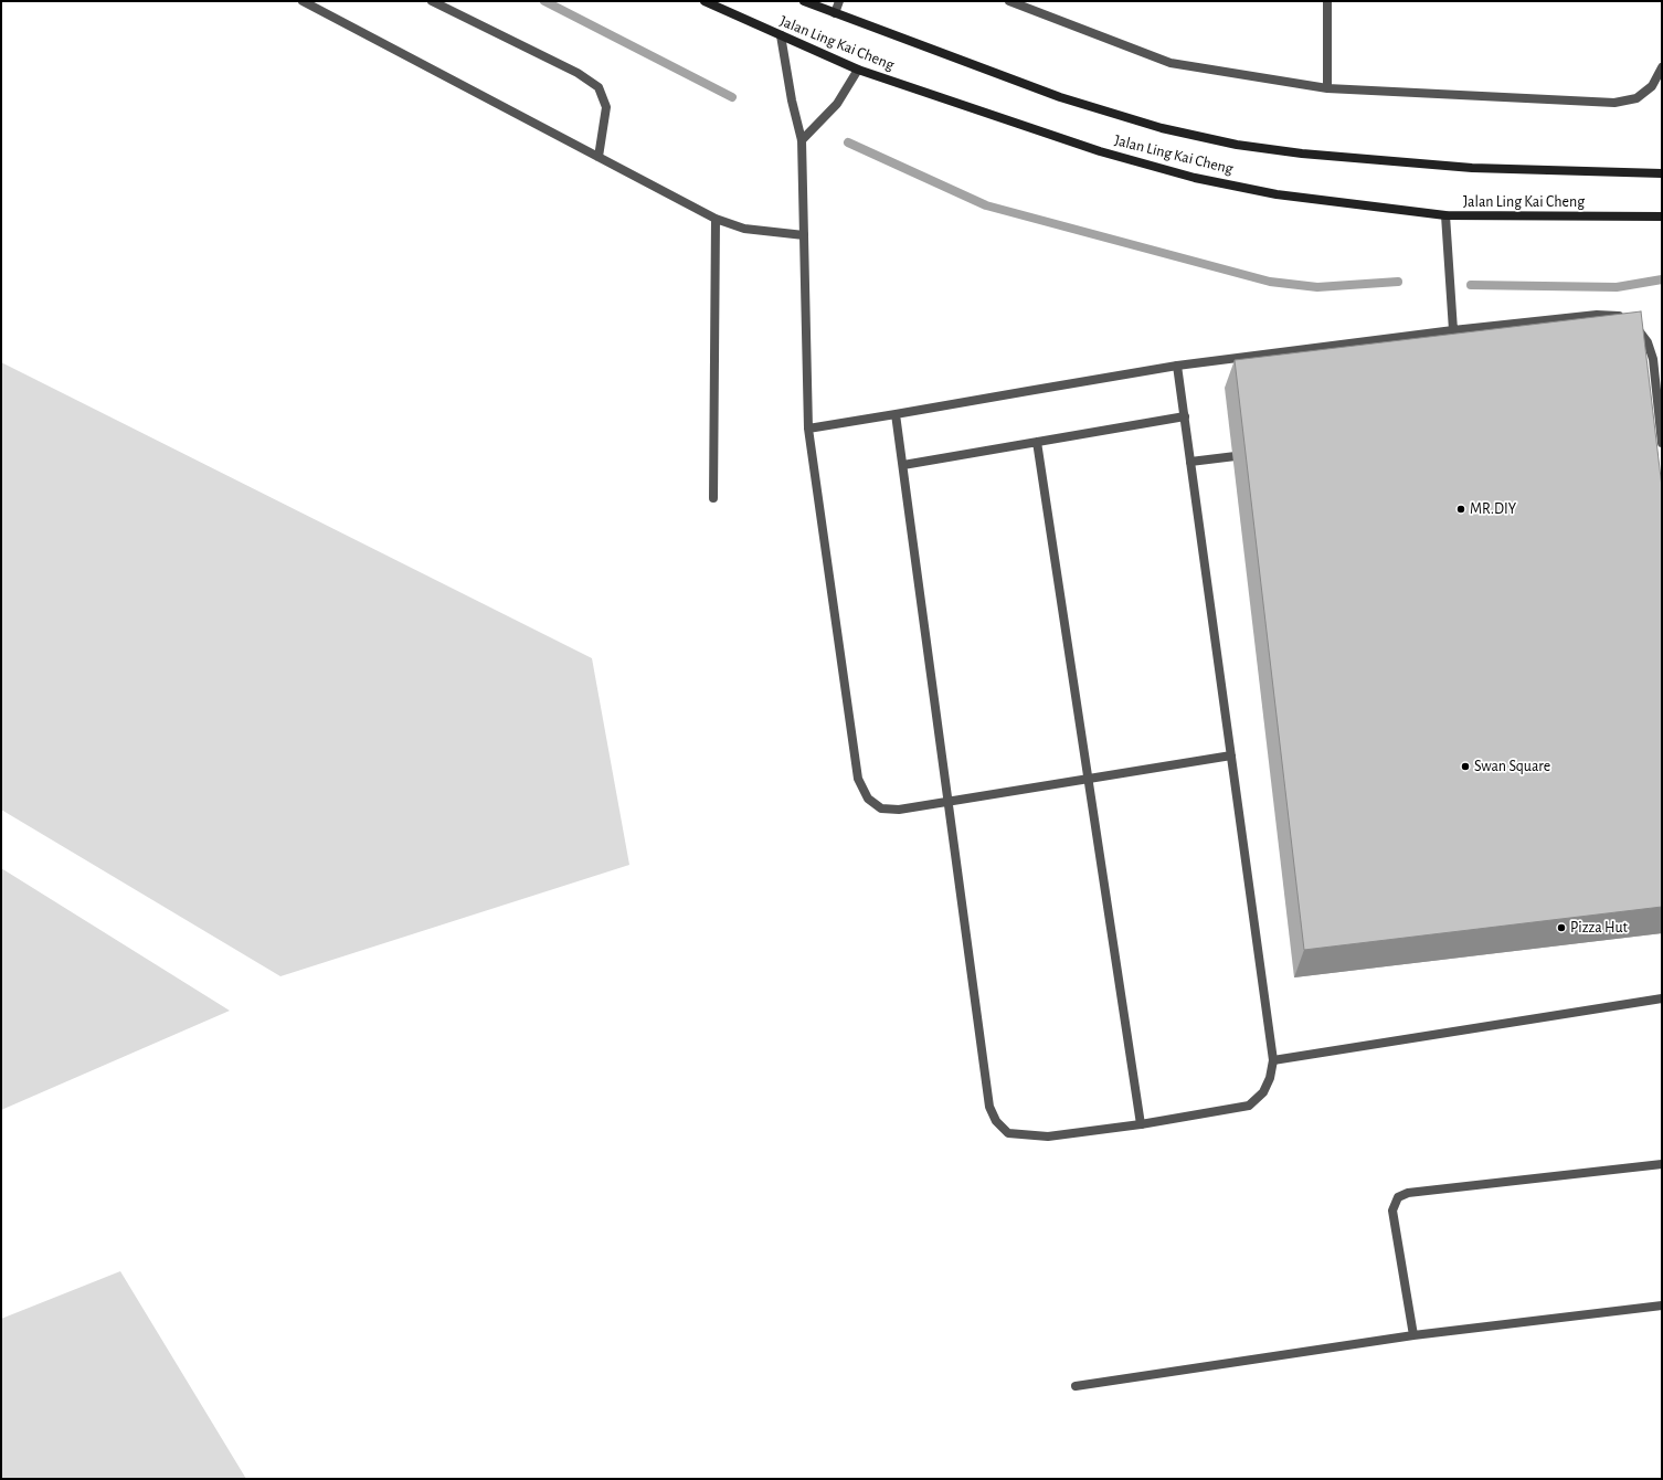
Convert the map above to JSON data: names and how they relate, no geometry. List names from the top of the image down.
{
  "streets": {
    "street": ["Jalan Ling Kai Cheng"]
  },
  "places": ["MR.DIY", "Swan Square", "Pizza Hut"]
}
